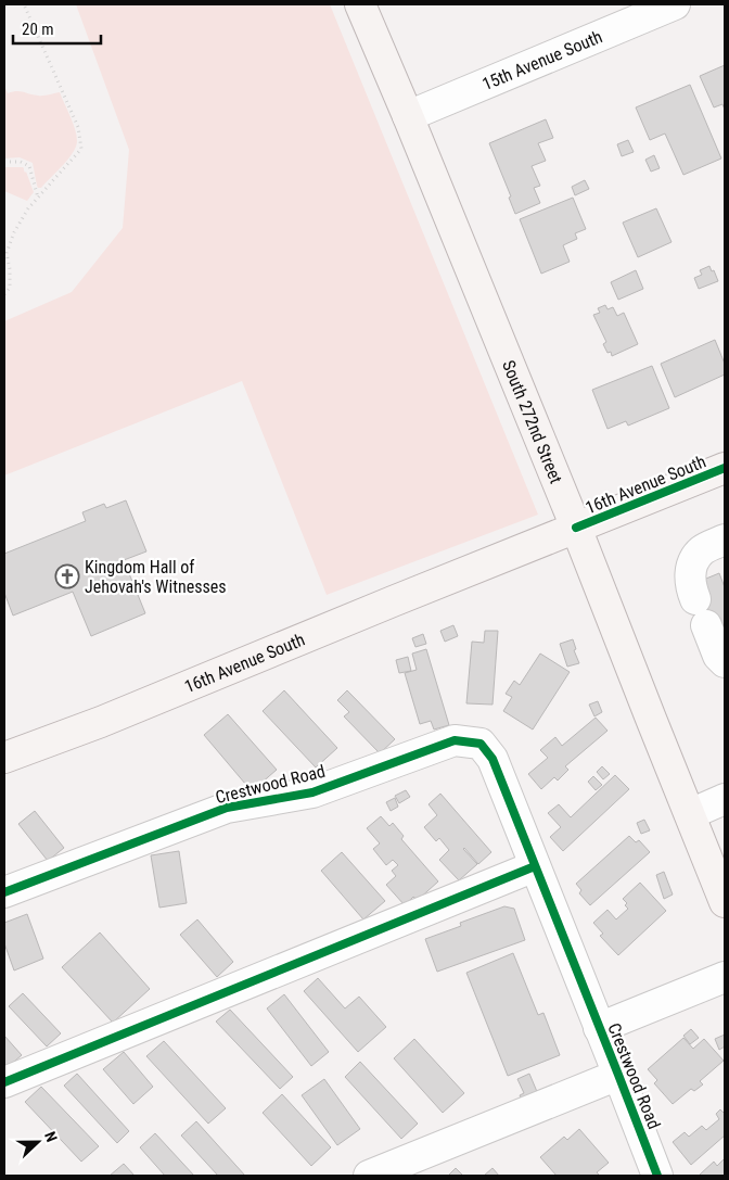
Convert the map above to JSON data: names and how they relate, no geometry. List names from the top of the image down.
{
  "streets": {
    "main road": ["South 272nd Street", "16th Avenue South"],
    "street": ["15th Avenue South", "Crestwood Road"]
  },
  "crossings": [
    ["15th Avenue South", "South 272nd Street"],
    ["South 272nd Street", "16th Avenue South"]
  ],
  "places": {
    "church": ["Kingdom Hall of Jehovah's Witnesses"]
  },
  "scale_bar": "20 m",
  "north": "right"
}
